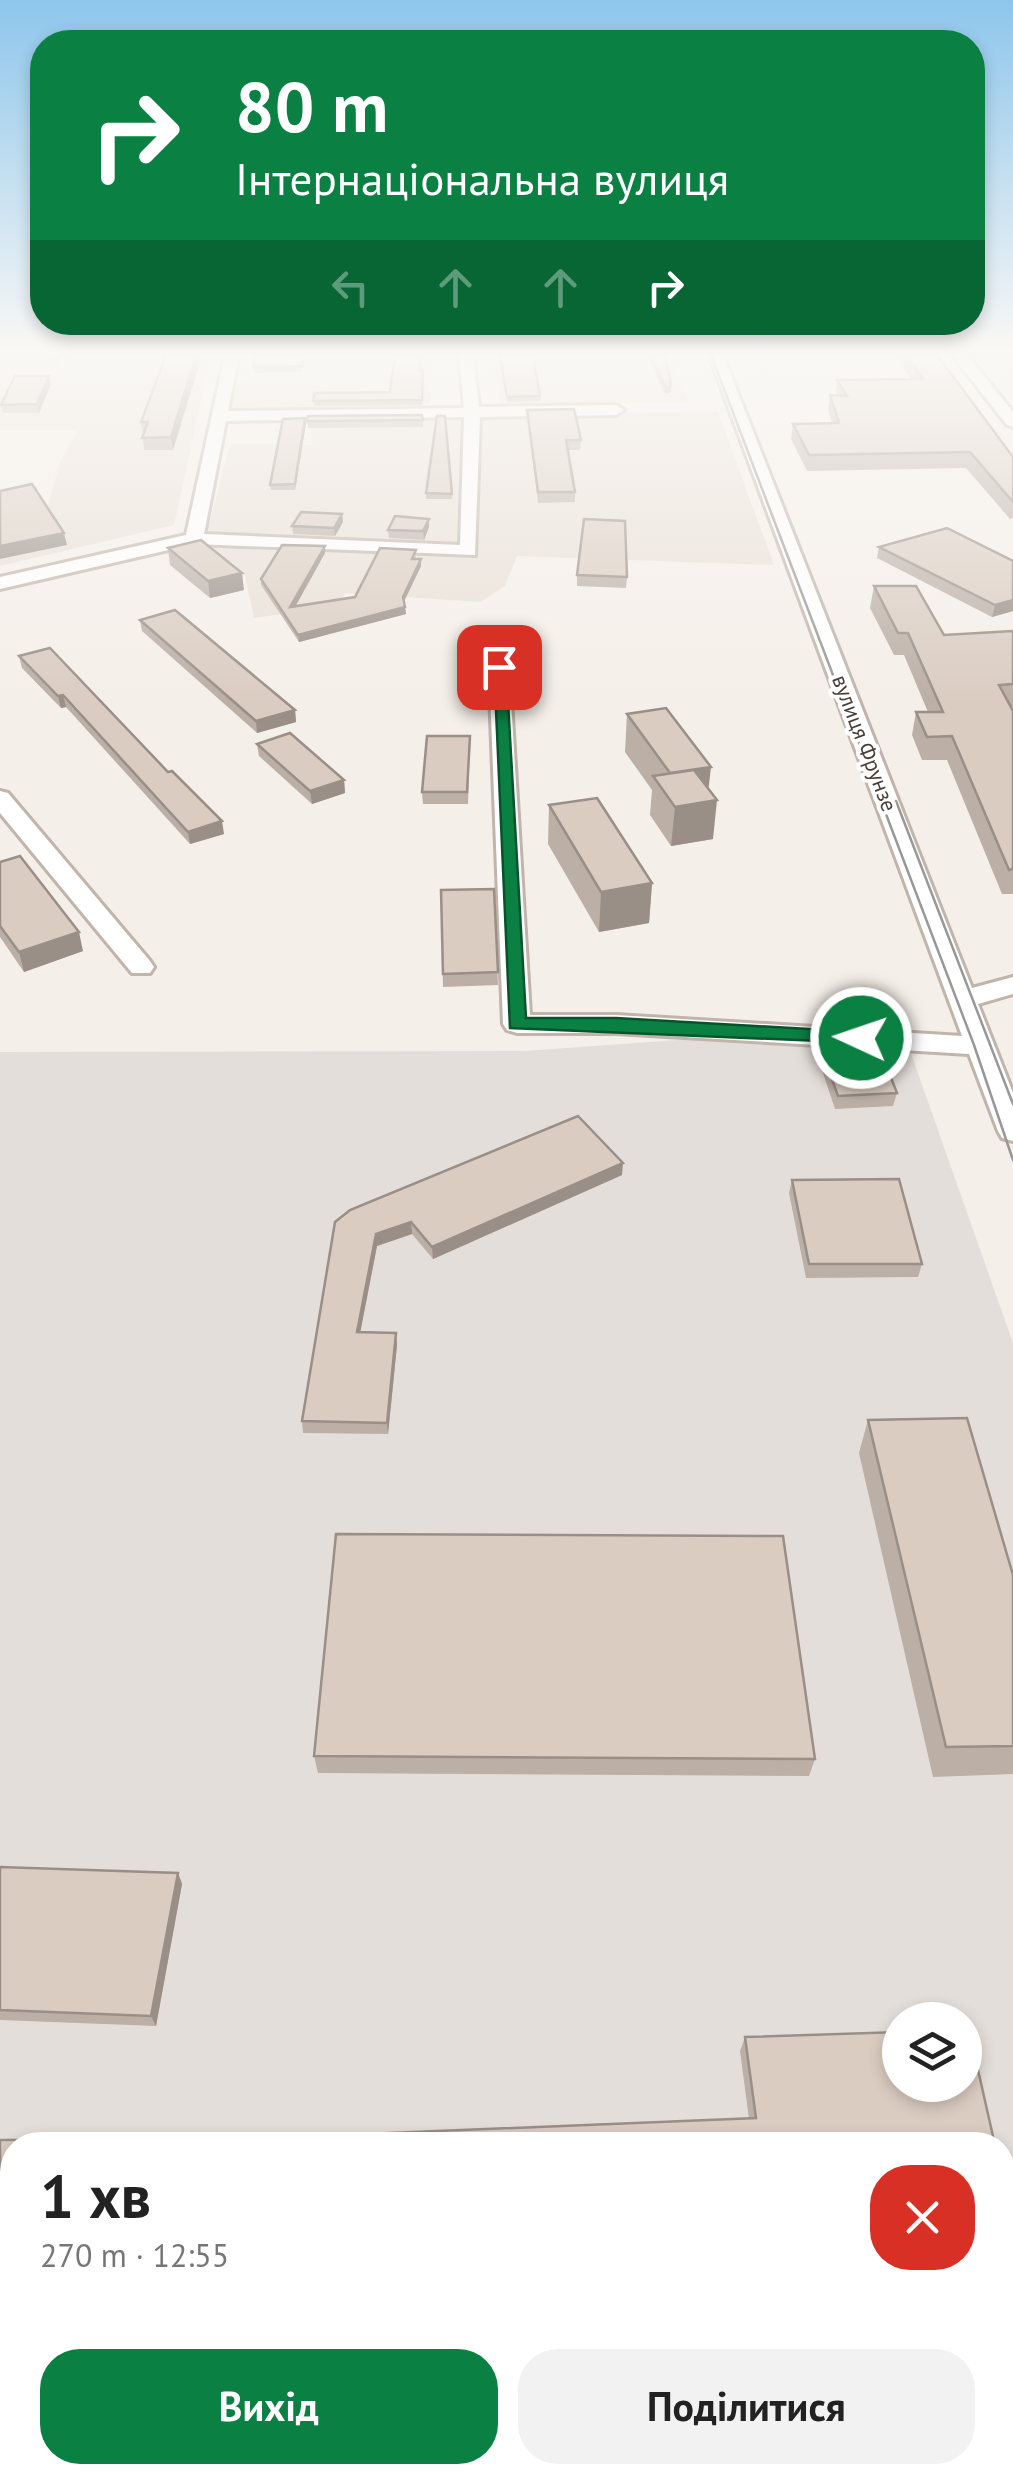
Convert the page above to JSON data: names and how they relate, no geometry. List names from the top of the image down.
{
  "streets": {
    "street": ["вулиця Фрунзе"]
  },
  "page": {
    "turn": ["80 m", "Інтернаціональна вулиця"],
    "heading": ["1 хв", "270 m · 12:55"],
    "buttons": ["Вихід", "Поділитися"]
  }
}
